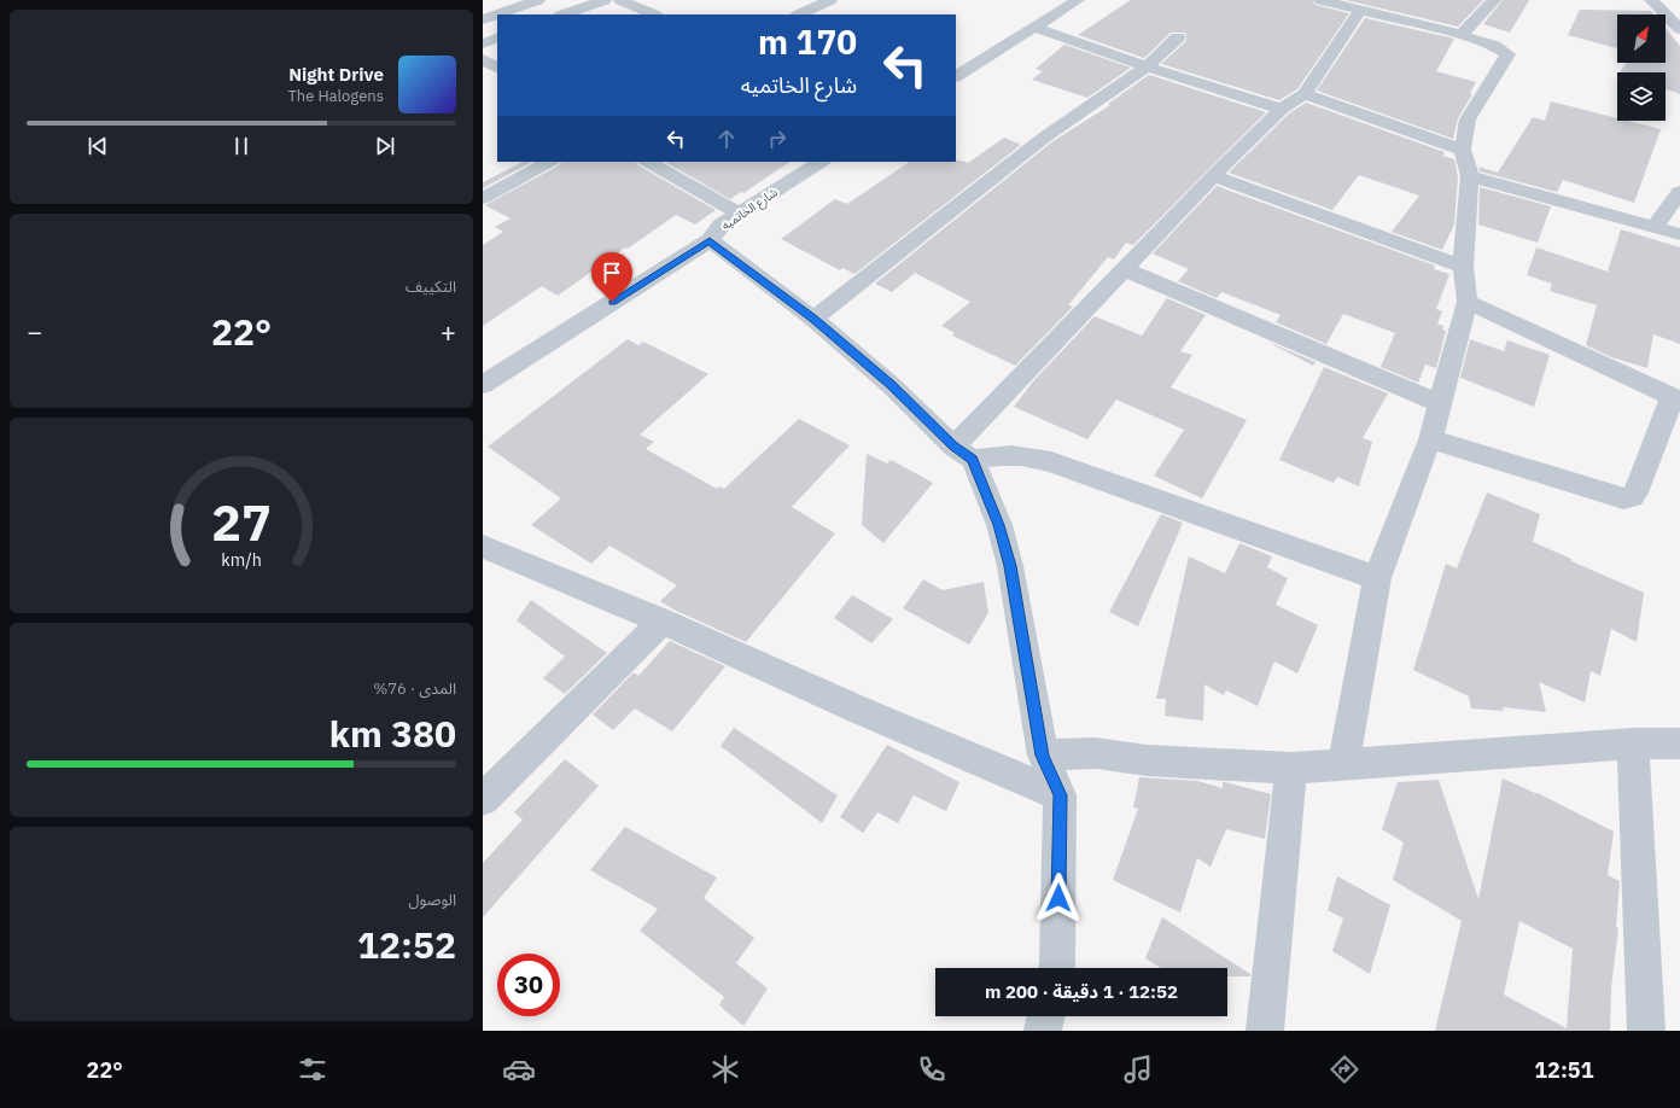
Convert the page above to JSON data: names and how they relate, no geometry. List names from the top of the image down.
{
  "streets": {
    "street": ["شارع الخاتميه"]
  },
  "north": "top right",
  "page": {
    "turn": ["170 m", "شارع الخاتميه"],
    "song": ["Night Drive", "The Halogens"],
    "tile": [
      "التكييف",
      ["المدى · 76%", "380 km"],
      ["الوصول", "12:52"]
    ],
    "heat": ["−", "22°", "+"],
    "limit": "30",
    "trip": "12:52 · 1 دقيقة · 200 m",
    "tabs": ["12:51", "22°"],
    "gauge": ["27", "km/h"]
  }
}
